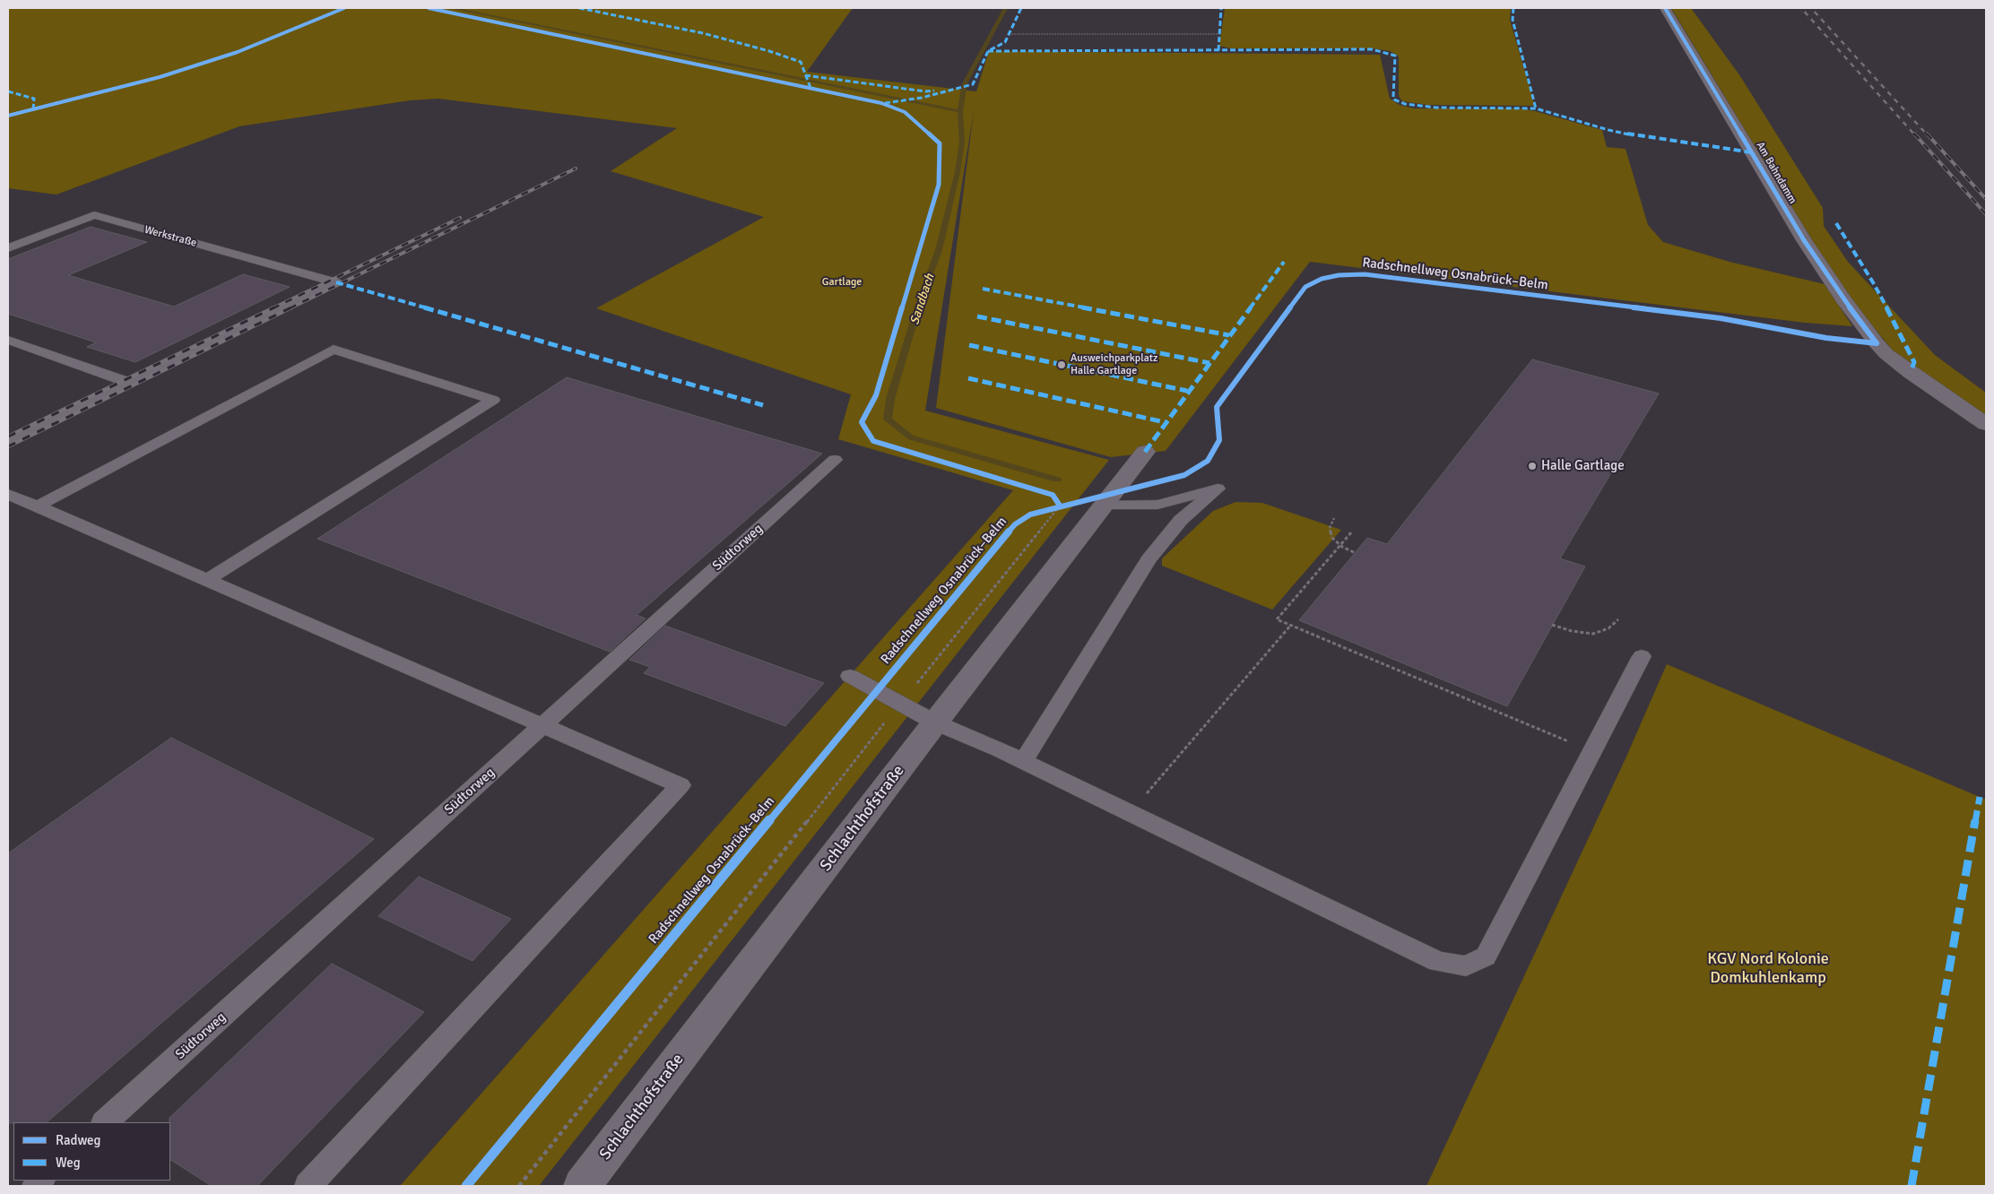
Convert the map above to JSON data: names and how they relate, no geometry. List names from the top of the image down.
{
  "streets": {
    "street": ["Am Bahndamm", "Schlachthofstraße"],
    "lane": ["Werkstraße", "Südtorweg"],
    "cycle path": ["Radschnellweg Osnabrück–Belm"]
  },
  "water": ["Sandbach"],
  "parks": ["Gartlage", "KGV Nord Kolonie Domkuhlenkamp"],
  "places": ["Ausweichparkplatz Halle Gartlage", "Halle Gartlage"],
  "legend": ["Radweg", "Weg"]
}
